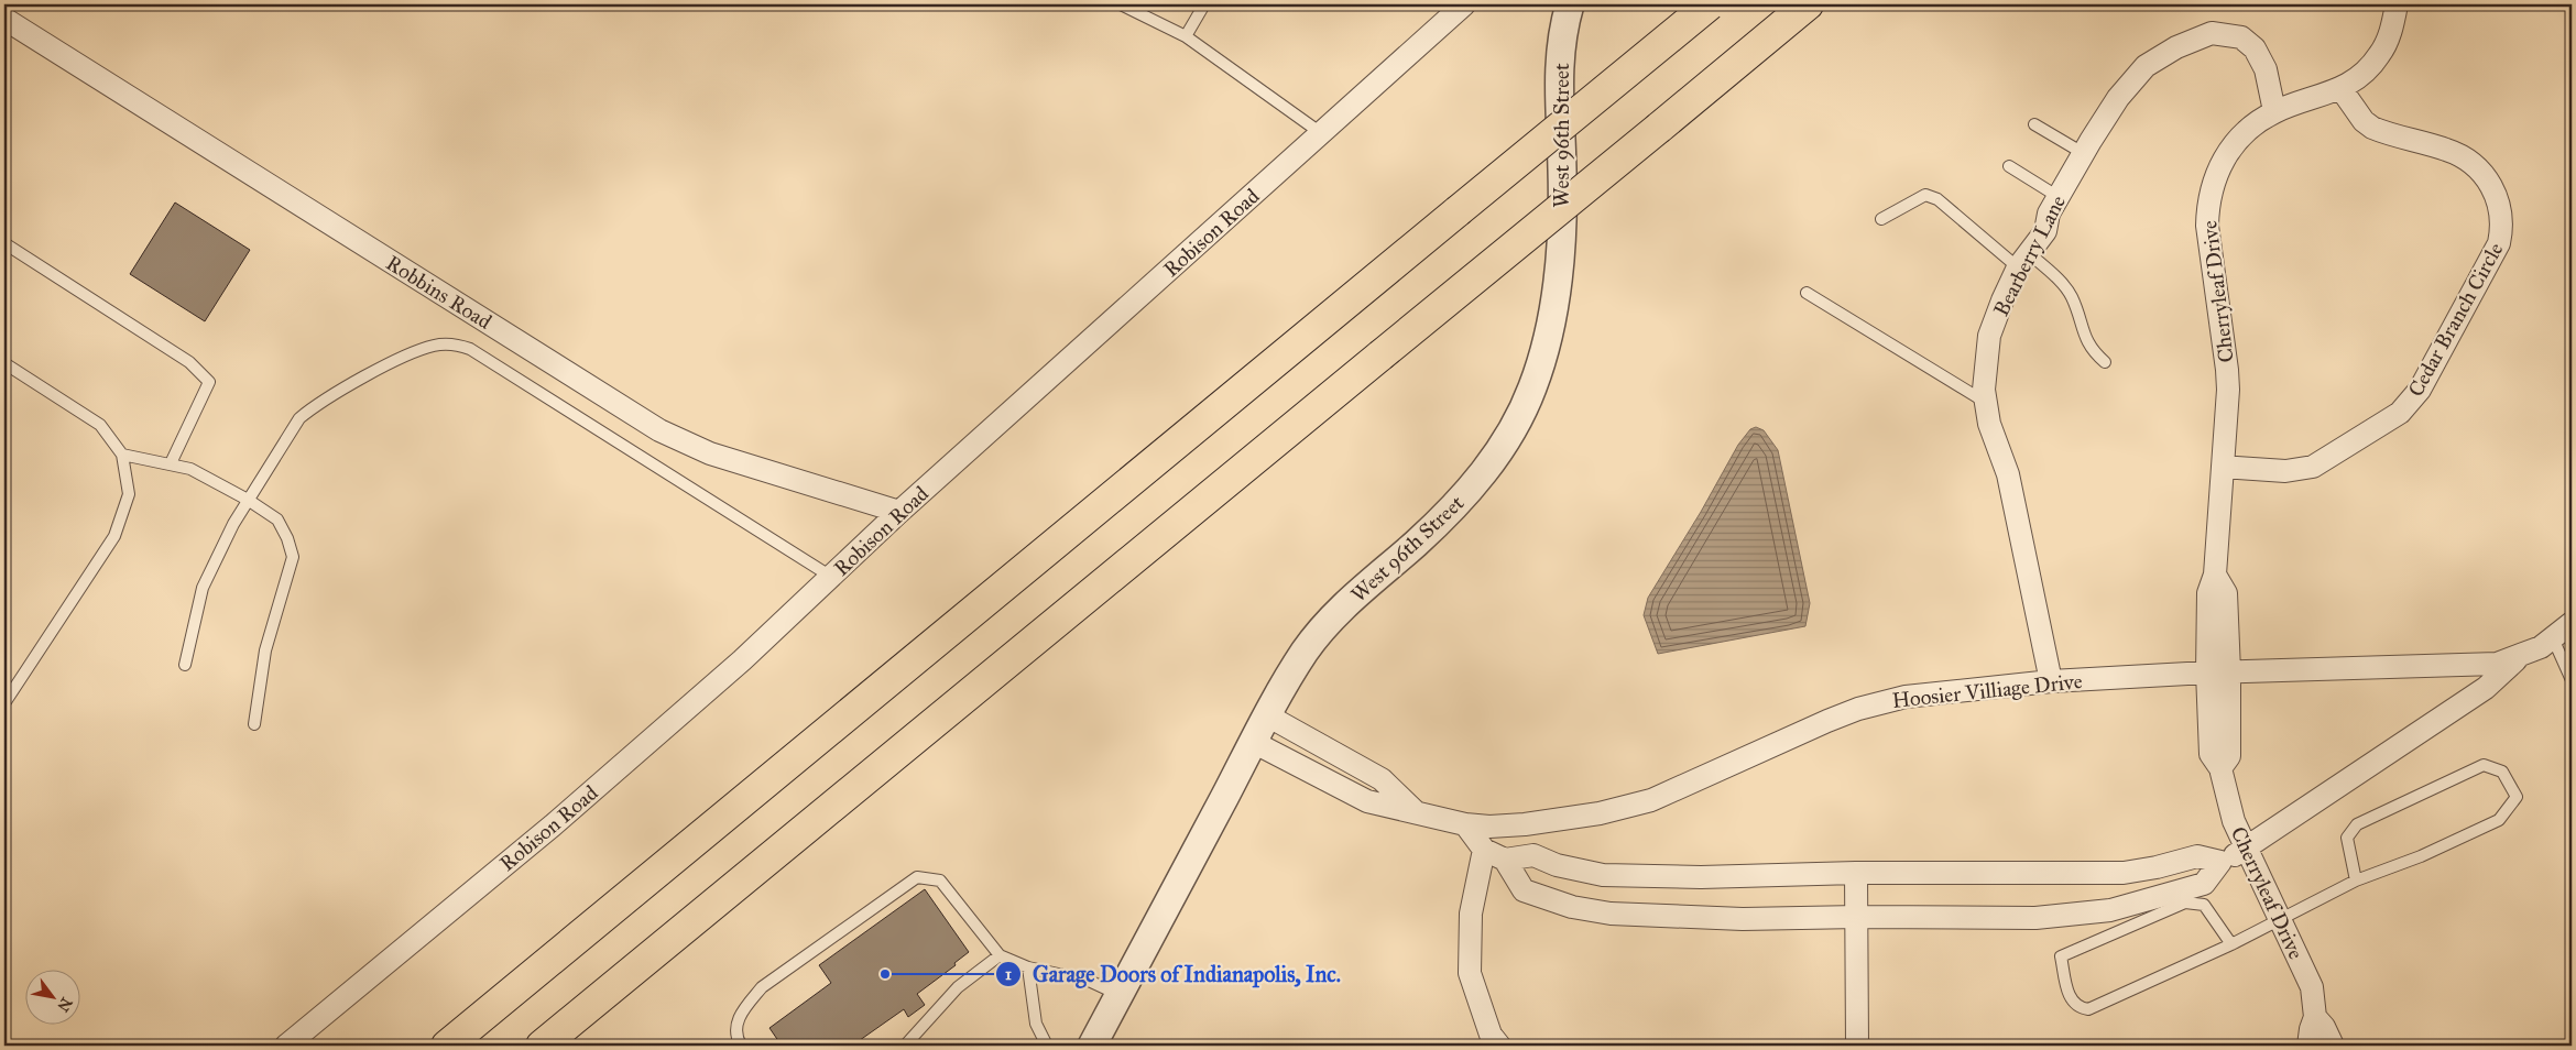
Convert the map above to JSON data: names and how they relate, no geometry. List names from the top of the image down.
{
  "streets": {
    "street": [
      "West 96th Street",
      "Robison Road",
      "Bearberry Lane",
      "Robbins Road",
      "Cherryleaf Drive",
      "Cedar Branch Circle",
      "Hoosier Villiage Drive"
    ]
  },
  "crossings": [
    ["West 96th Street", "Hoosier Villiage Drive"],
    ["Robison Road", "Robbins Road"],
    ["Bearberry Lane", "Cherryleaf Drive"],
    ["Bearberry Lane", "Hoosier Villiage Drive"],
    ["Cherryleaf Drive", "Cedar Branch Circle"],
    ["Cherryleaf Drive", "Hoosier Villiage Drive"]
  ],
  "places": ["Garage Doors of Indianapolis, Inc."],
  "north": "bottom right"
}
